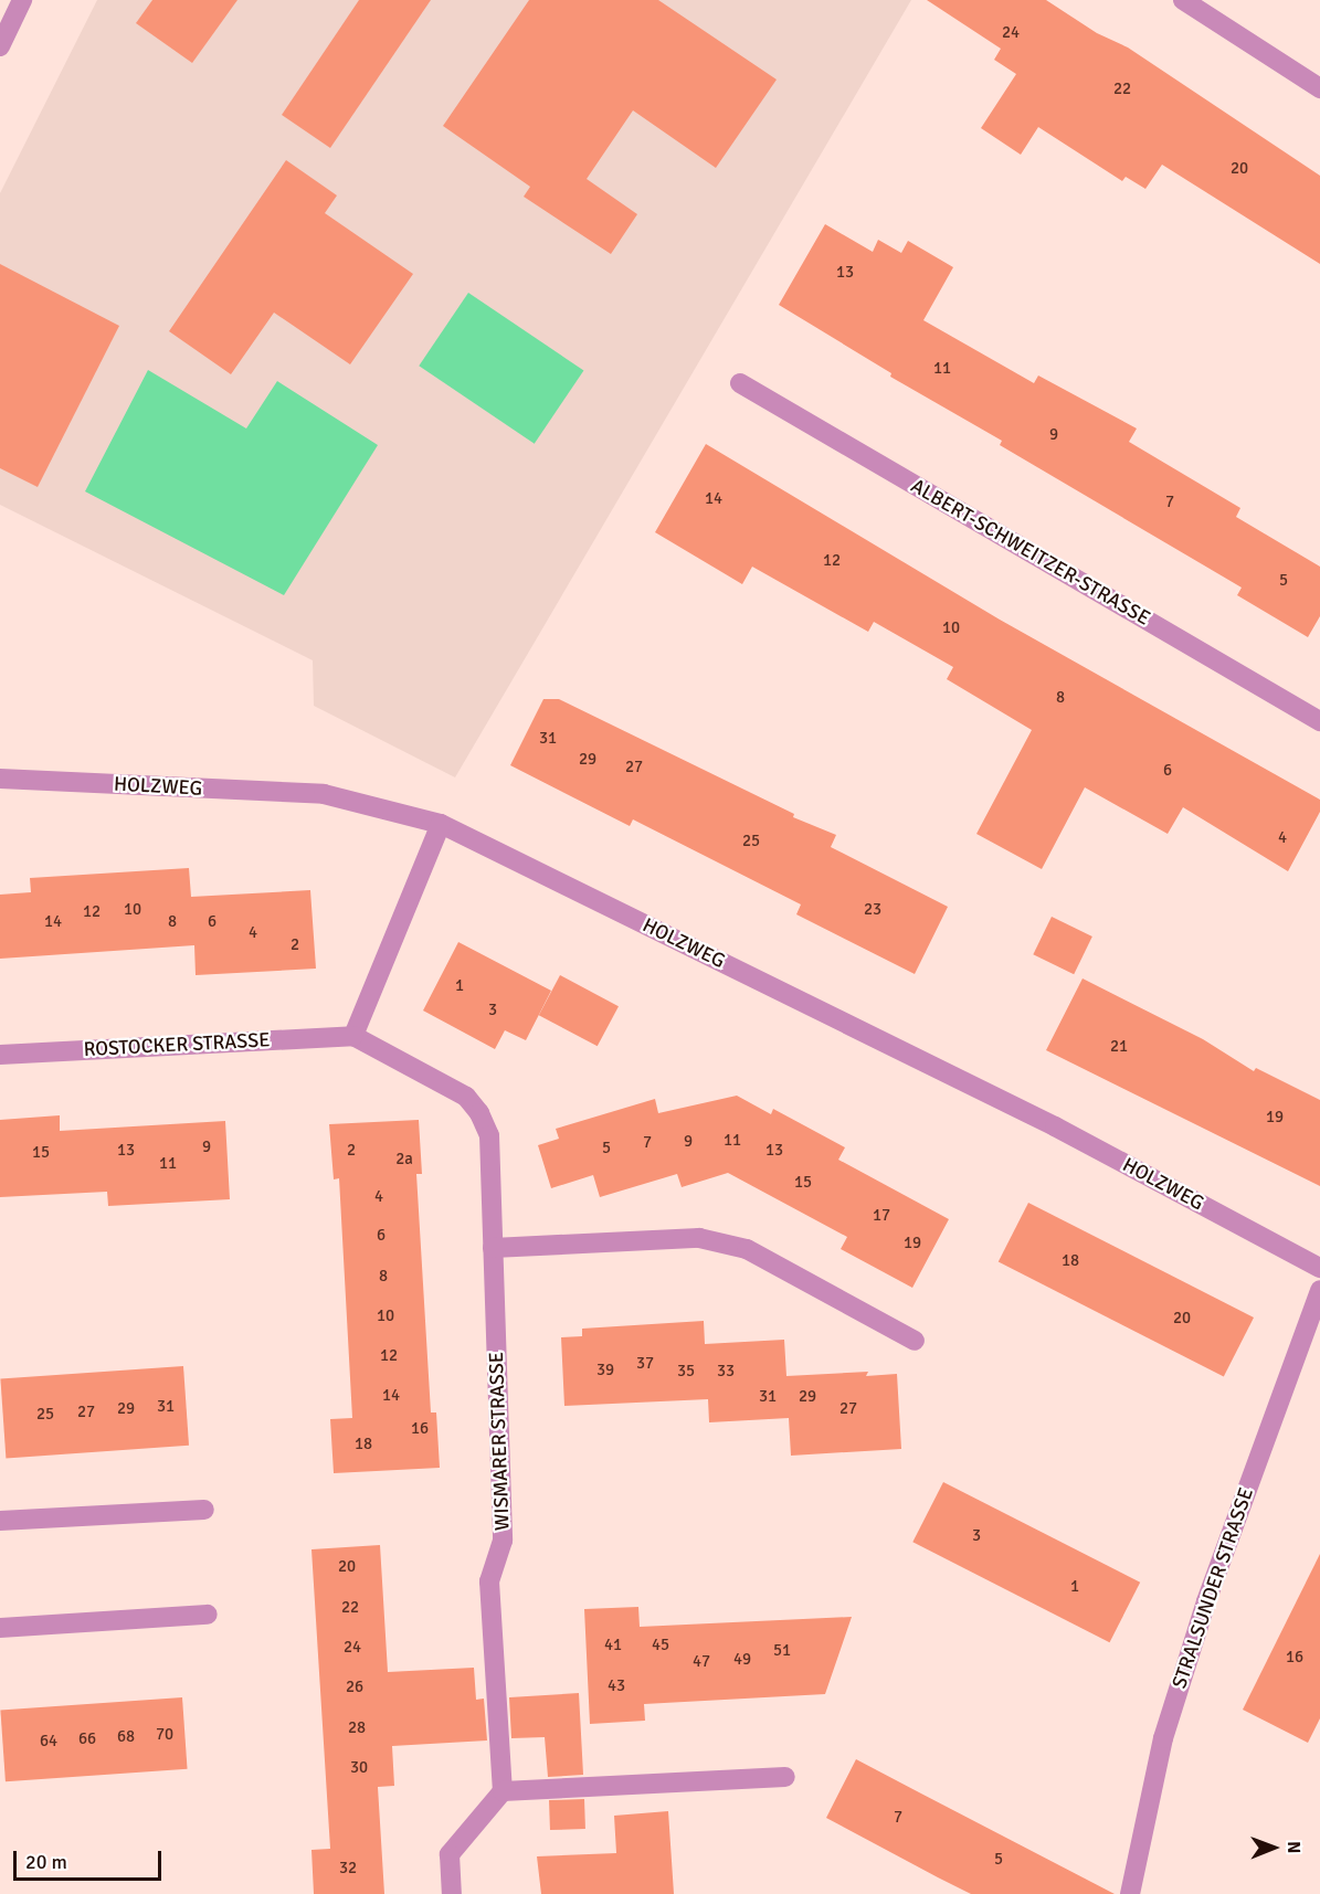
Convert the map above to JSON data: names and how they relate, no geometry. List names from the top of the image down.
{
  "streets": {
    "street": [
      "ALBERT-SCHWEITZER-STRASSE",
      "HOLZWEG",
      "ROSTOCKER STRASSE",
      "WISMARER STRASSE",
      "STRALSUNDER STRASSE"
    ]
  },
  "crossings": [
    ["ROSTOCKER STRASSE", "WISMARER STRASSE"]
  ],
  "house_numbers": [
    "24",
    "22",
    "20",
    "13",
    "11",
    "9",
    "14",
    "7",
    "12",
    "5",
    "10",
    "8",
    "31",
    "29",
    "27",
    "6",
    "4",
    "25",
    "10",
    "23",
    "12",
    "14",
    "8",
    "6",
    "4",
    "2",
    "1",
    "3",
    "21",
    "19",
    "11",
    "9",
    "7",
    "9",
    "5",
    "13",
    "2",
    "13",
    "15",
    "2a",
    "11",
    "15",
    "4",
    "17",
    "6",
    "19",
    "18",
    "8",
    "10",
    "20",
    "12",
    "37",
    "39",
    "35",
    "33",
    "14",
    "31",
    "29",
    "31",
    "29",
    "27",
    "27",
    "25",
    "16",
    "18",
    "3",
    "20",
    "1",
    "22",
    "41",
    "45",
    "24",
    "51",
    "16",
    "49",
    "47",
    "43",
    "26",
    "28",
    "70",
    "68",
    "66",
    "64",
    "30",
    "7",
    "5",
    "32"
  ],
  "scale_bar": "20 m",
  "north": "right"
}
